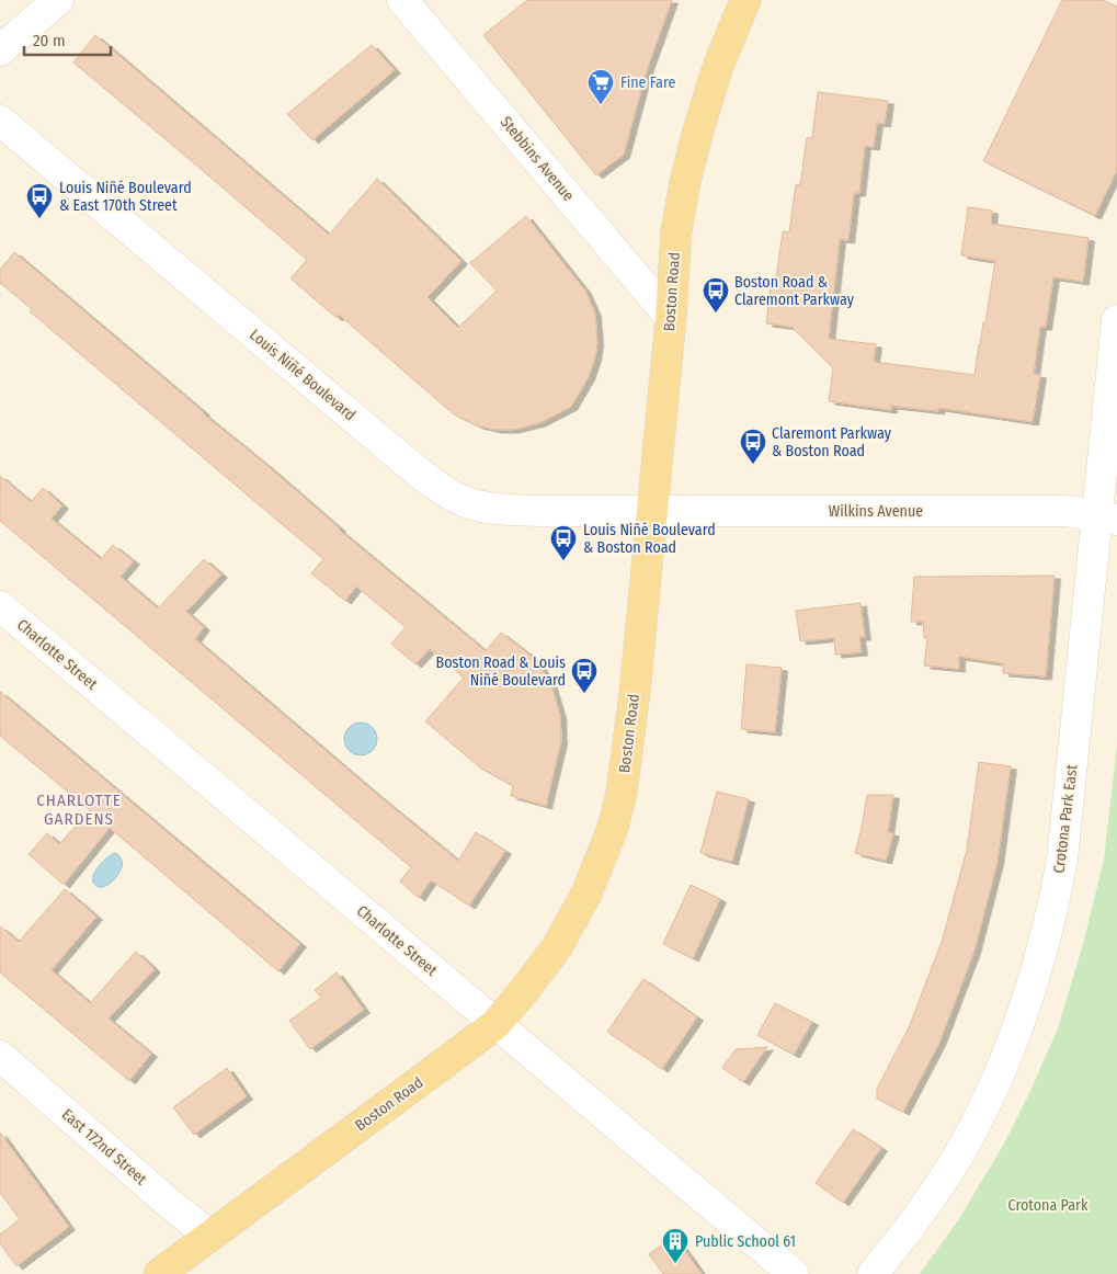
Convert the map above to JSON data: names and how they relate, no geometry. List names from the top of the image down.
{
  "streets": {
    "main road": ["Boston Road"],
    "street": [
      "Stebbins Avenue",
      "Louis Niñé Boulevard",
      "Wilkins Avenue",
      "Charlotte Street",
      "Crotona Park East",
      "East 172nd Street"
    ]
  },
  "crossings": [
    ["Stebbins Avenue", "Boston Road"],
    ["Boston Road", "Louis Niñé Boulevard"],
    ["Boston Road", "Wilkins Avenue"],
    ["Boston Road", "Charlotte Street"],
    ["Boston Road", "East 172nd Street"],
    ["Louis Niñé Boulevard", "Wilkins Avenue"],
    ["Wilkins Avenue", "Crotona Park East"]
  ],
  "districts": ["CHARLOTTE GARDENS"],
  "parks": ["Crotona Park"],
  "places": {
    "supermarket": ["Fine Fare"],
    "bus stop": [
      "Louis Niñé Boulevard & East 170th Street",
      "Boston Road & Claremont Parkway",
      "Claremont Parkway & Boston Road",
      "Louis Niñé Boulevard & Boston Road",
      "Boston Road & Louis Niñé Boulevard"
    ],
    "building": ["Public School 61"]
  },
  "scale_bar": "20 m"
}
